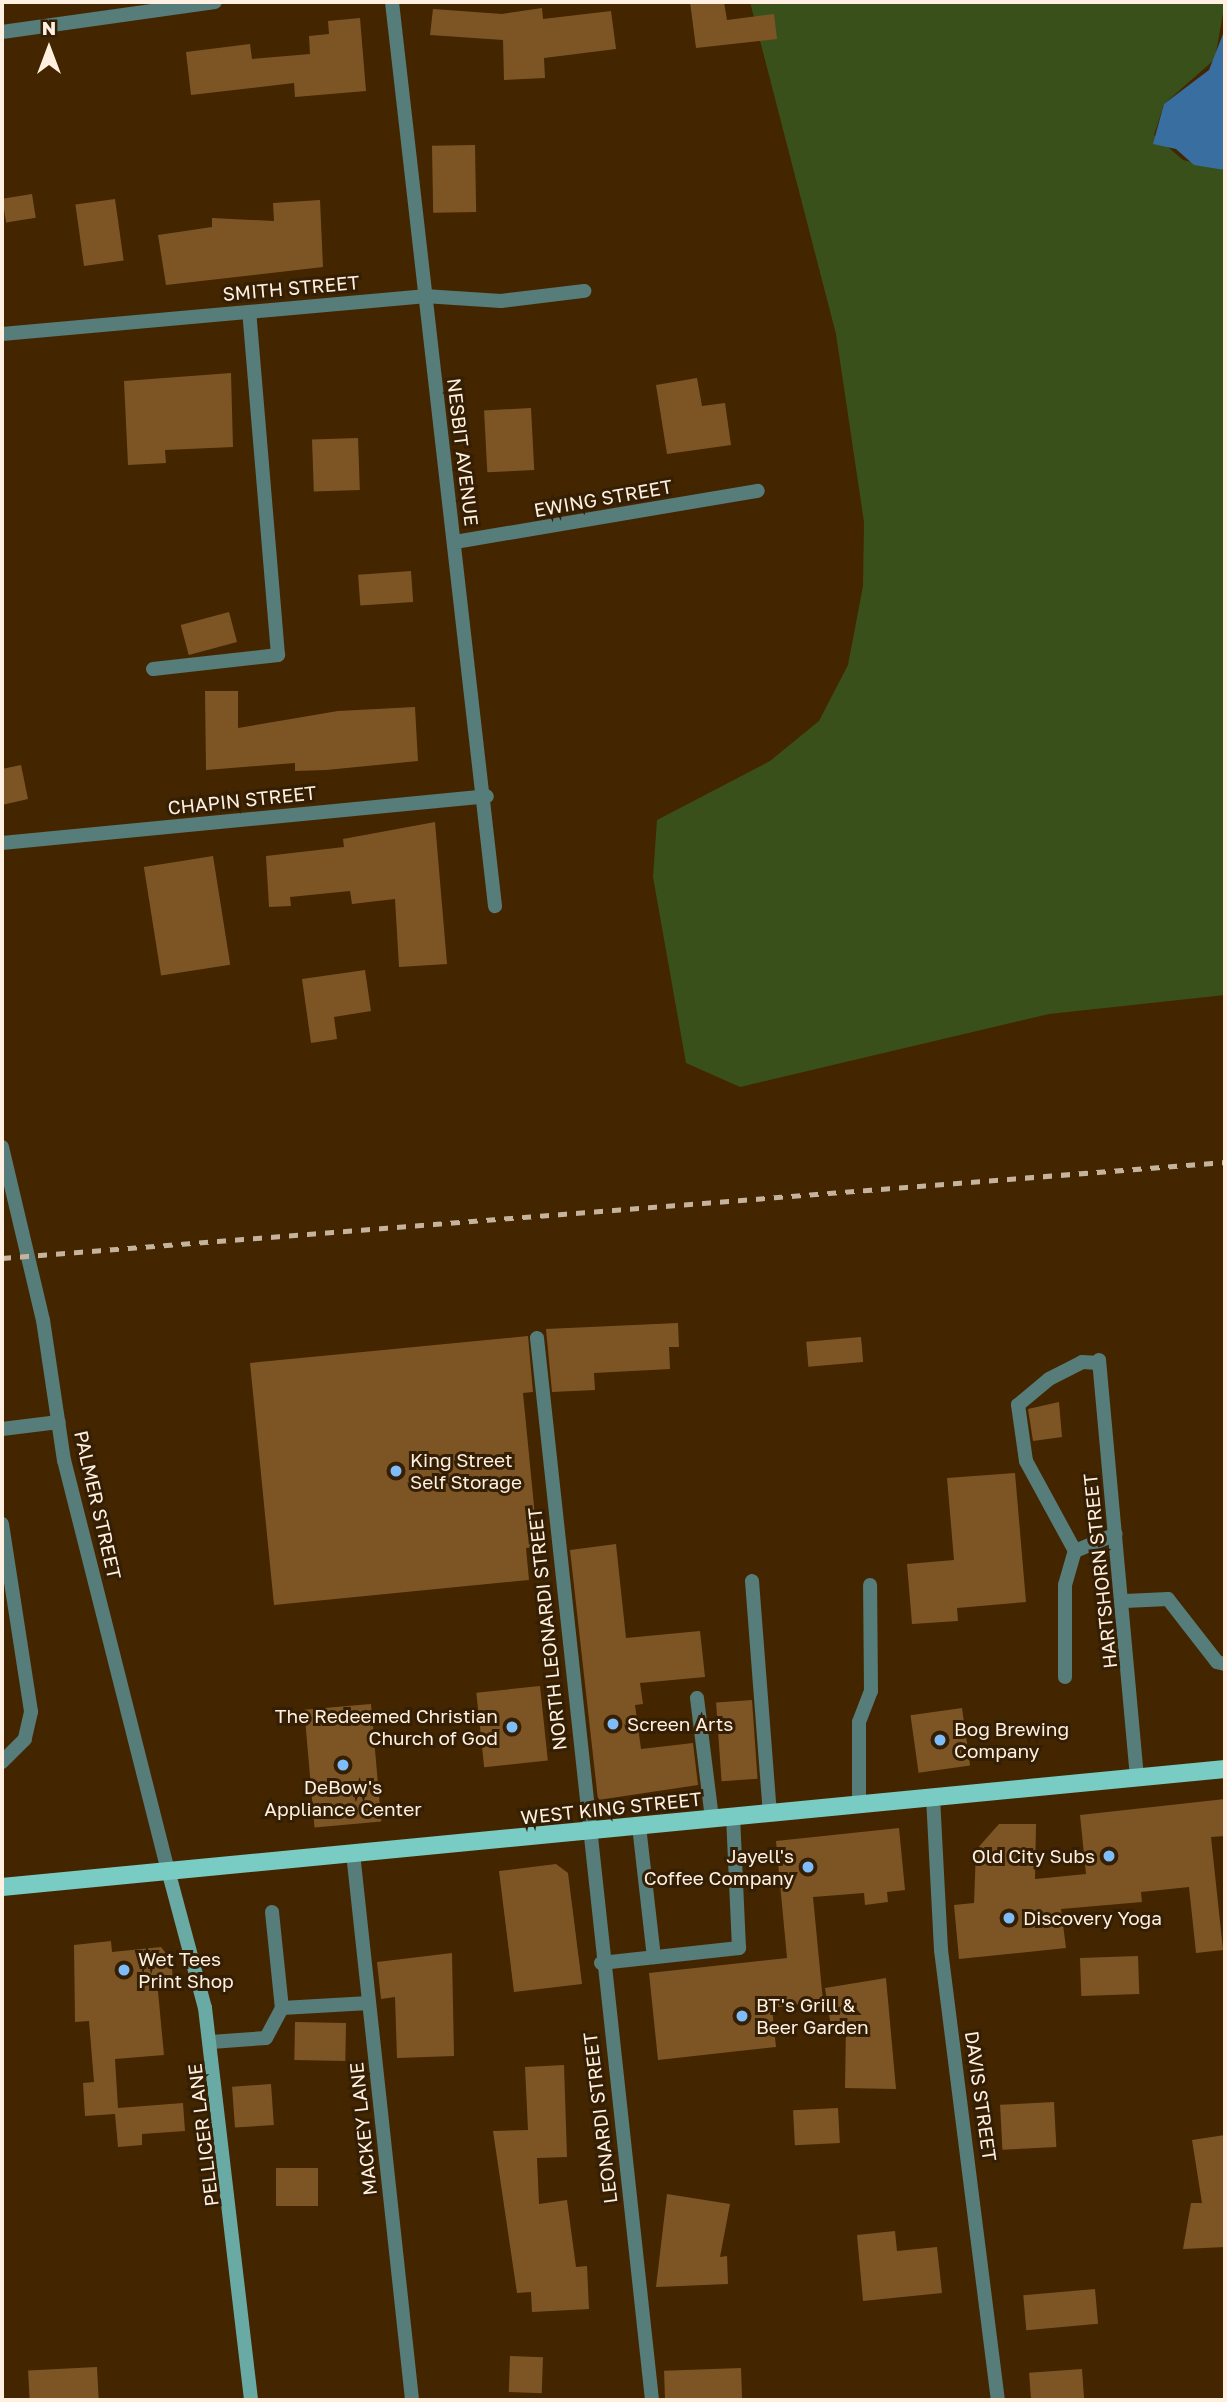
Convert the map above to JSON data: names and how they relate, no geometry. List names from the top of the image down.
{
  "streets": {
    "main road": ["WEST KING STREET", "PELLICER LANE"],
    "street": [
      "SMITH STREET",
      "NESBIT AVENUE",
      "EWING STREET",
      "CHAPIN STREET",
      "PALMER STREET",
      "HARTSHORN STREET",
      "NORTH LEONARDI STREET",
      "DAVIS STREET",
      "LEONARDI STREET",
      "MACKEY LANE"
    ]
  },
  "crossings": [
    ["SMITH STREET", "NESBIT AVENUE"],
    ["NESBIT AVENUE", "EWING STREET"],
    ["NESBIT AVENUE", "CHAPIN STREET"],
    ["PALMER STREET", "WEST KING STREET"],
    ["PALMER STREET", "PELLICER LANE"],
    ["HARTSHORN STREET", "WEST KING STREET"],
    ["NORTH LEONARDI STREET", "WEST KING STREET"],
    ["NORTH LEONARDI STREET", "LEONARDI STREET"],
    ["WEST KING STREET", "DAVIS STREET"],
    ["WEST KING STREET", "LEONARDI STREET"],
    ["WEST KING STREET", "MACKEY LANE"],
    ["WEST KING STREET", "PELLICER LANE"]
  ],
  "places": [
    "King Street Self Storage",
    "Screen Arts",
    "The Redeemed Christian Church of God",
    "Bog Brewing Company",
    "DeBow's Appliance Center",
    "Old City Subs",
    "Jayell's Coffee Company",
    "Discovery Yoga",
    "Wet Tees Print Shop",
    "BT's Grill & Beer Garden"
  ],
  "north": "top"
}
